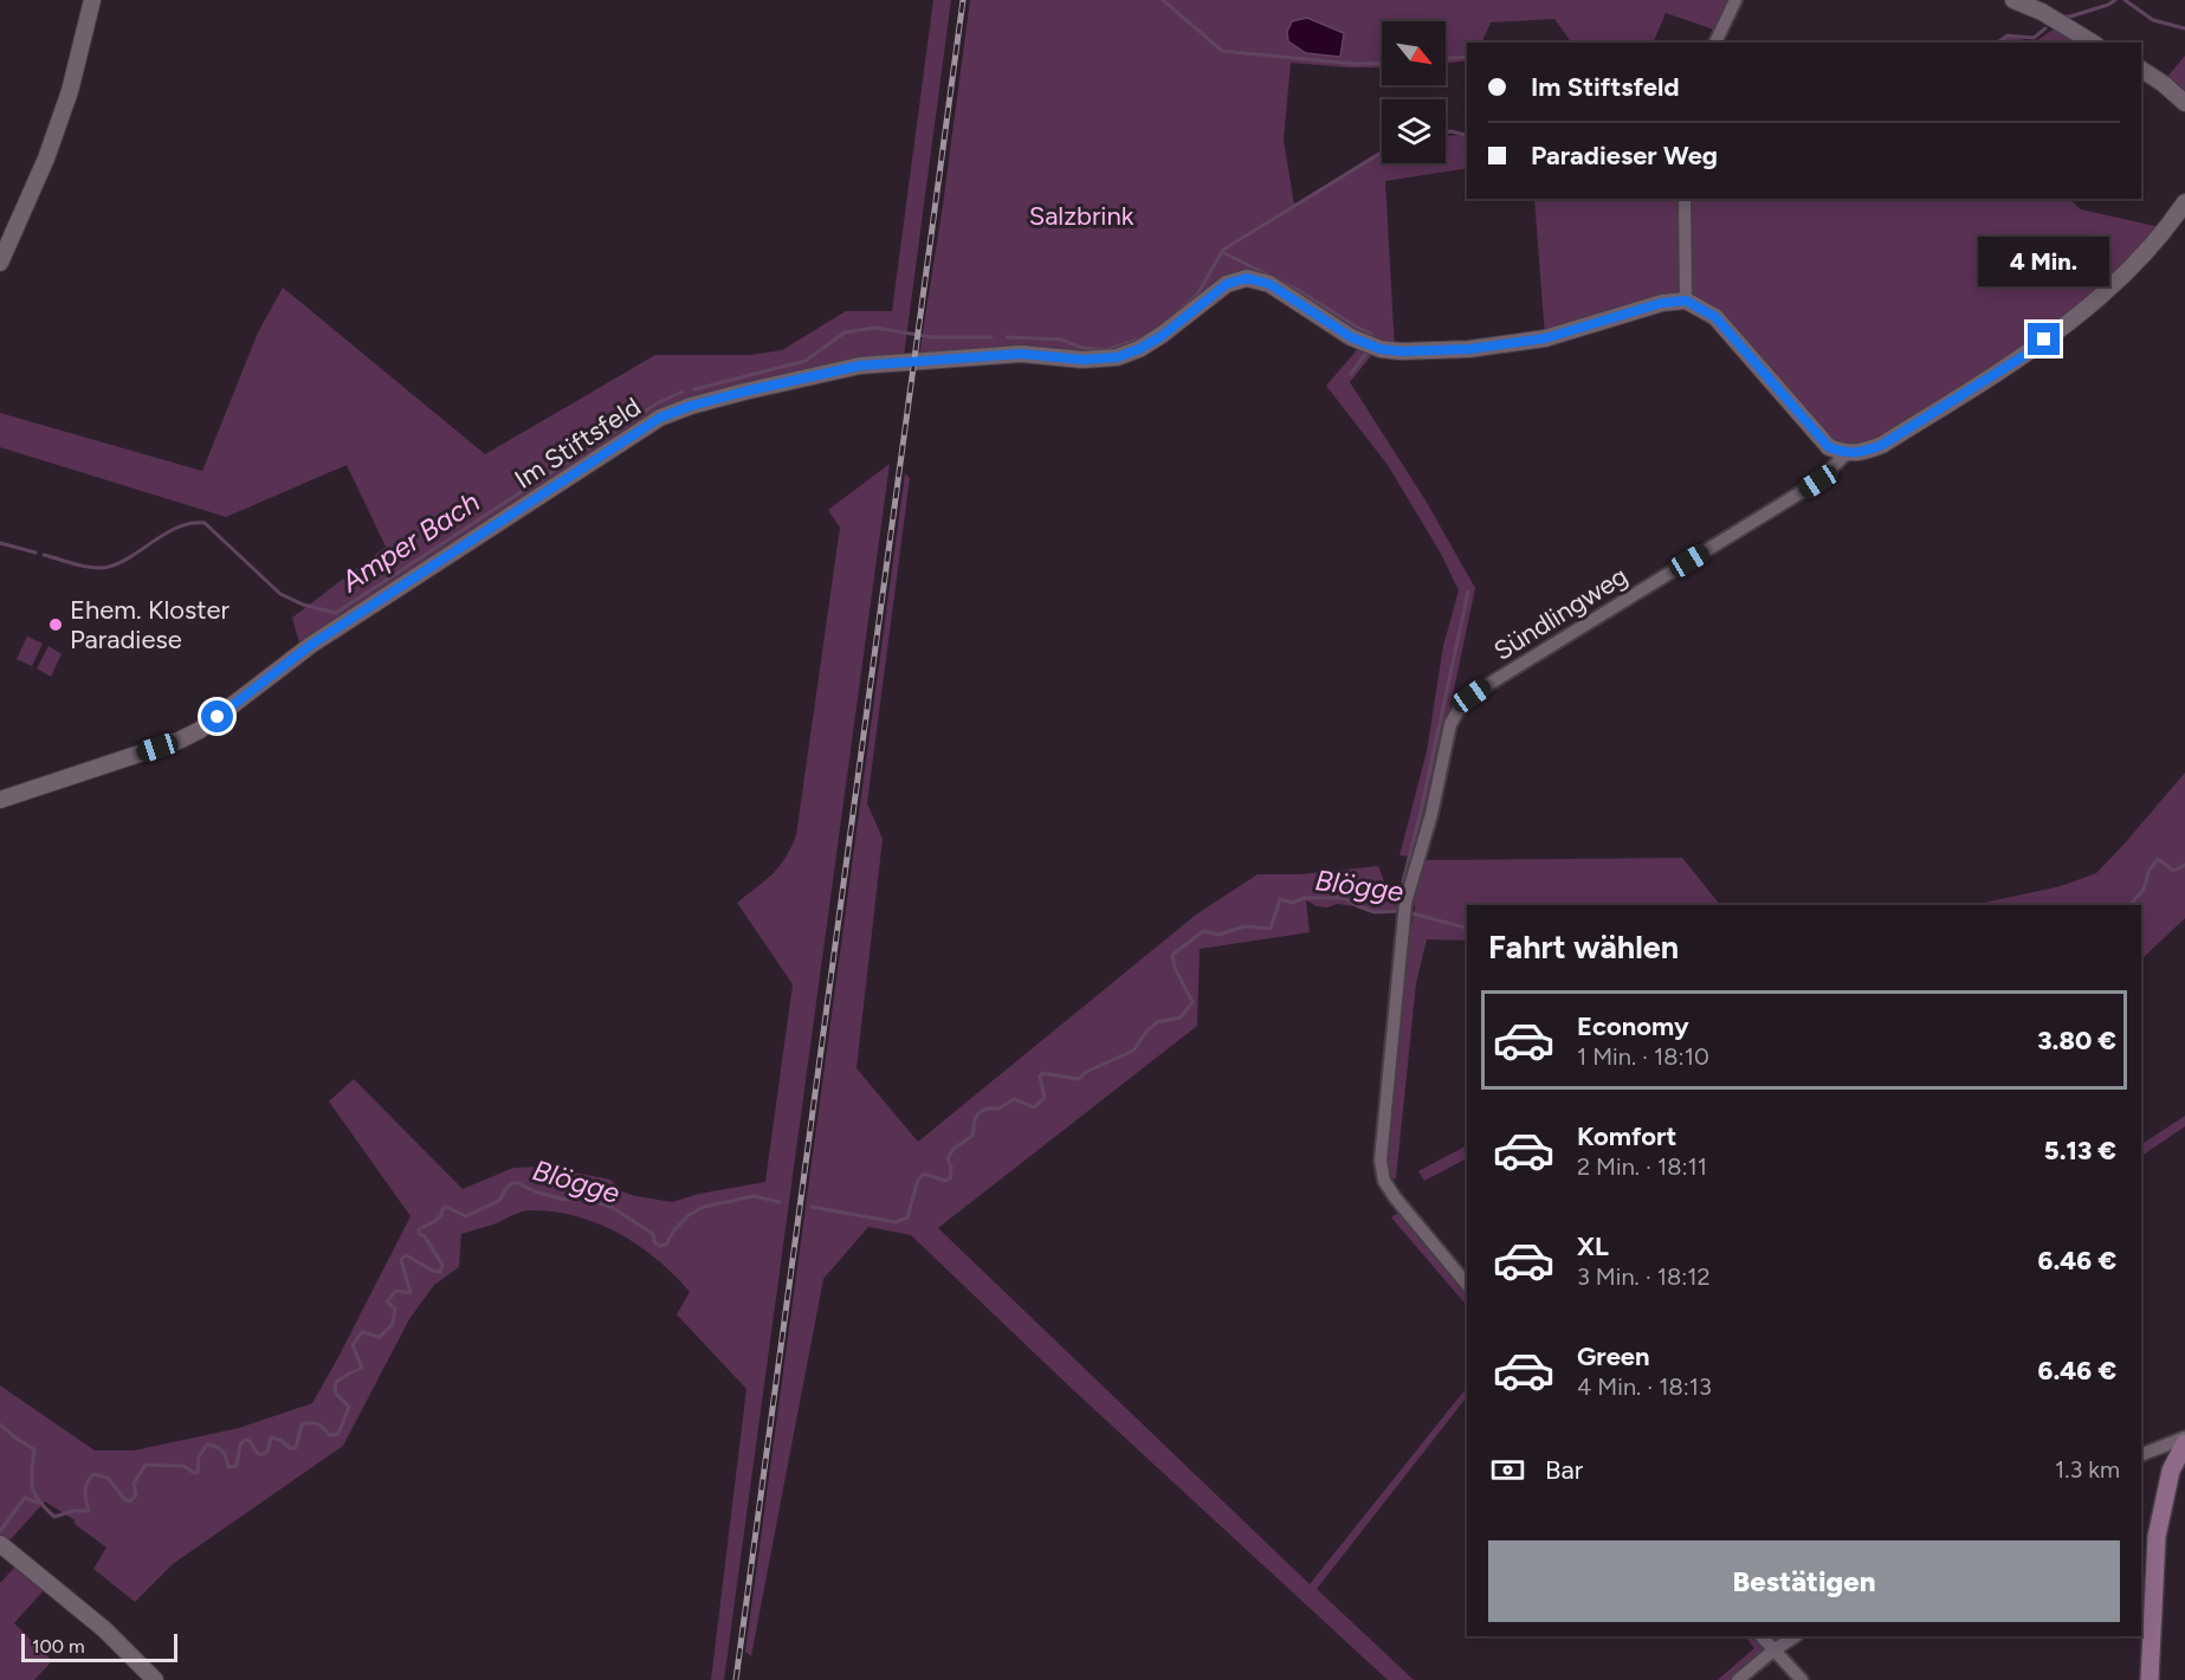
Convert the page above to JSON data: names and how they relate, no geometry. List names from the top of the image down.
{
  "streets": {
    "street": ["Im Stiftsfeld", "Sündlingweg"]
  },
  "water": ["Amper Bach", "Blögge"],
  "parks": ["Salzbrink"],
  "places": ["Ehem. Kloster Paradiese"],
  "scale_bar": "100 m",
  "north": "bottom right",
  "page": {
    "banner": ["Im Stiftsfeld", "Paradieser Weg"],
    "bubble": "4 Min.",
    "heading": "Fahrt wählen",
    "list": [
      {
        "name": "Economy",
        "note": "1 Min. · 18:10",
        "value": "3.80 €"
      },
      {
        "name": "Komfort",
        "note": "2 Min. · 18:11",
        "value": "5.13 €"
      },
      {
        "name": "XL",
        "note": "3 Min. · 18:12",
        "value": "6.46 €"
      },
      {
        "name": "Green",
        "note": "4 Min. · 18:13",
        "value": "6.46 €"
      }
    ],
    "pay": ["Bar", "1.3 km"],
    "buttons": "Bestätigen",
    "scale": "100 m"
  }
}
